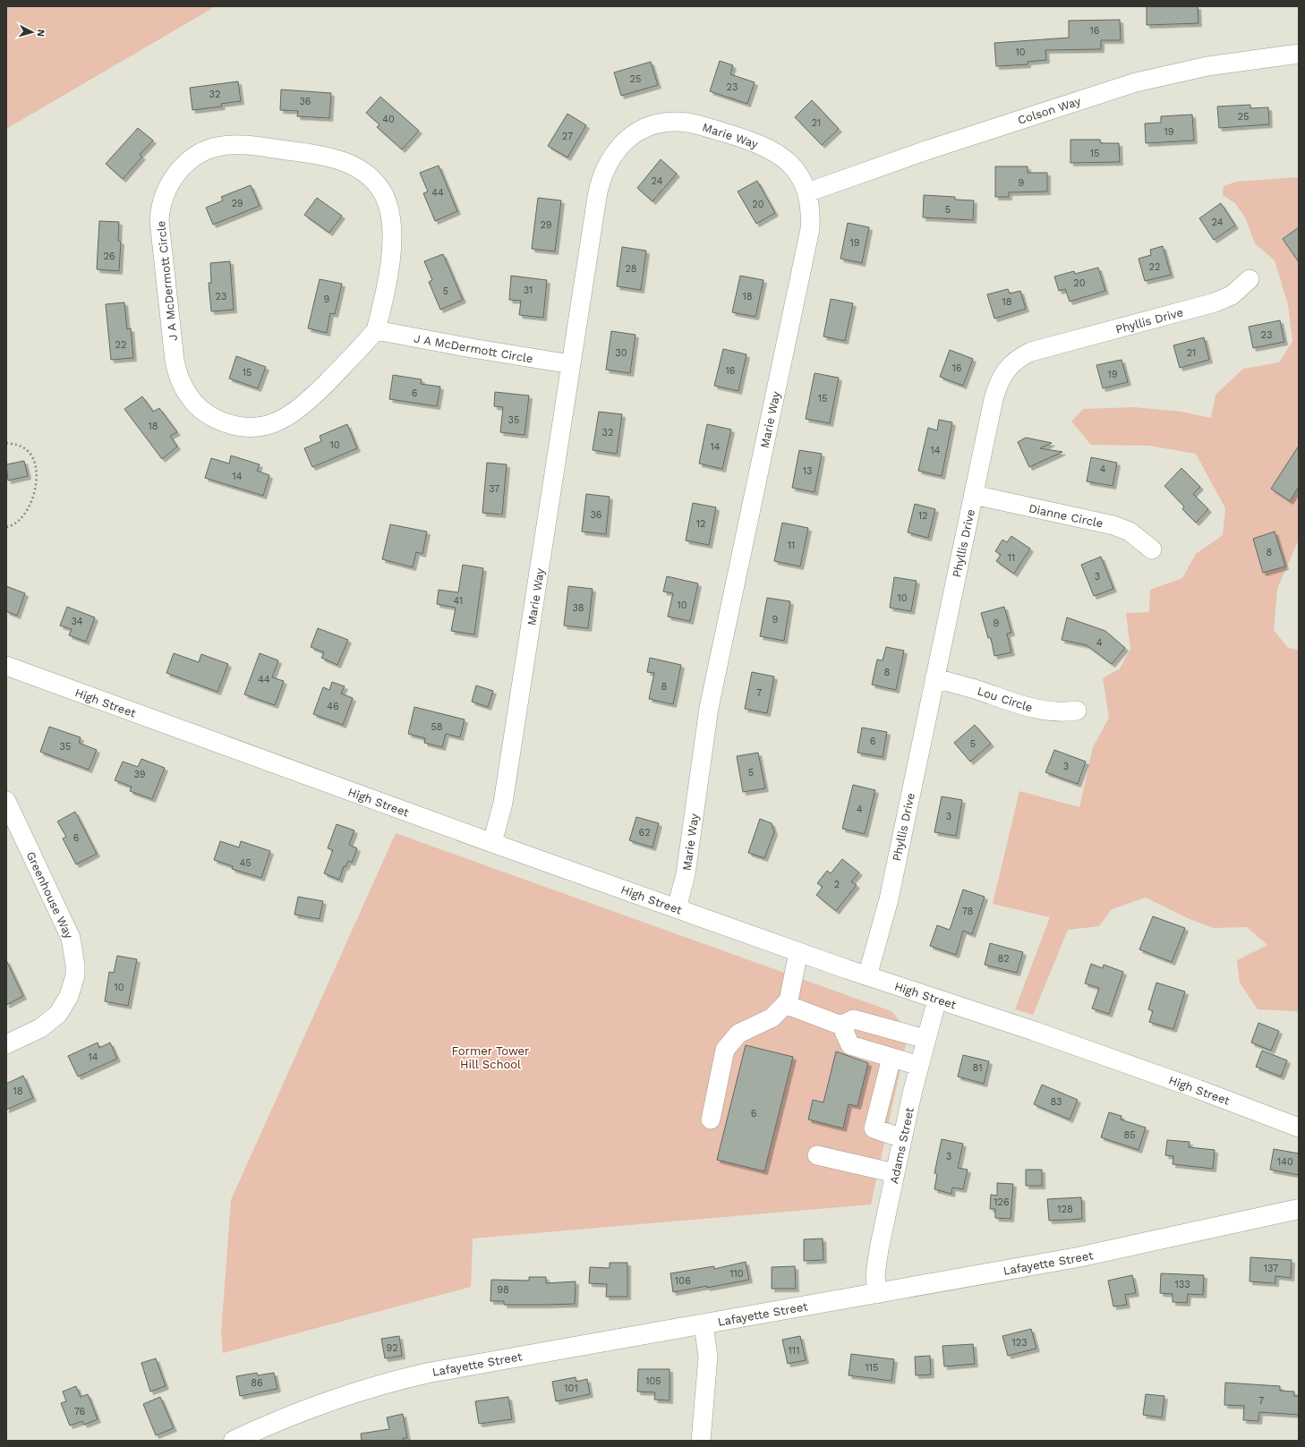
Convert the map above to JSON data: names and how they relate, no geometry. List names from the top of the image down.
{
  "streets": {
    "main road": ["Lafayette Street"],
    "street": [
      "Colson Way",
      "Marie Way",
      "J A McDermott Circle",
      "Phyllis Drive",
      "Dianne Circle",
      "Lou Circle",
      "High Street",
      "Greenhouse Way",
      "Adams Street"
    ]
  },
  "crossings": [
    ["Colson Way", "Marie Way"],
    ["Marie Way", "J A McDermott Circle"],
    ["Marie Way", "High Street"],
    ["Phyllis Drive", "Dianne Circle"],
    ["Phyllis Drive", "Lou Circle"],
    ["Phyllis Drive", "High Street"],
    ["High Street", "Adams Street"],
    ["Adams Street", "Lafayette Street"]
  ],
  "parks": ["Former Tower Hill School"],
  "house_numbers": [
    "16",
    "10",
    "25",
    "23",
    "32",
    "36",
    "25",
    "40",
    "21",
    "19",
    "27",
    "15",
    "24",
    "9",
    "44",
    "29",
    "20",
    "5",
    "24",
    "29",
    "19",
    "26",
    "22",
    "28",
    "20",
    "31",
    "5",
    "23",
    "18",
    "9",
    "18",
    "23",
    "22",
    "30",
    "21",
    "16",
    "16",
    "15",
    "19",
    "6",
    "15",
    "35",
    "18",
    "32",
    "10",
    "14",
    "14",
    "4",
    "13",
    "14",
    "37",
    "36",
    "12",
    "12",
    "11",
    "8",
    "11",
    "3",
    "10",
    "41",
    "10",
    "38",
    "9",
    "34",
    "9",
    "4",
    "8",
    "44",
    "8",
    "7",
    "46",
    "58",
    "6",
    "5",
    "35",
    "3",
    "5",
    "39",
    "4",
    "3",
    "62",
    "6",
    "45",
    "2",
    "78",
    "82",
    "10",
    "14",
    "81",
    "18",
    "83",
    "6",
    "85",
    "3",
    "140",
    "126",
    "128",
    "137",
    "110",
    "106",
    "133",
    "98",
    "123",
    "92",
    "111",
    "115",
    "105",
    "86",
    "101",
    "7",
    "76"
  ],
  "north": "right"
}
